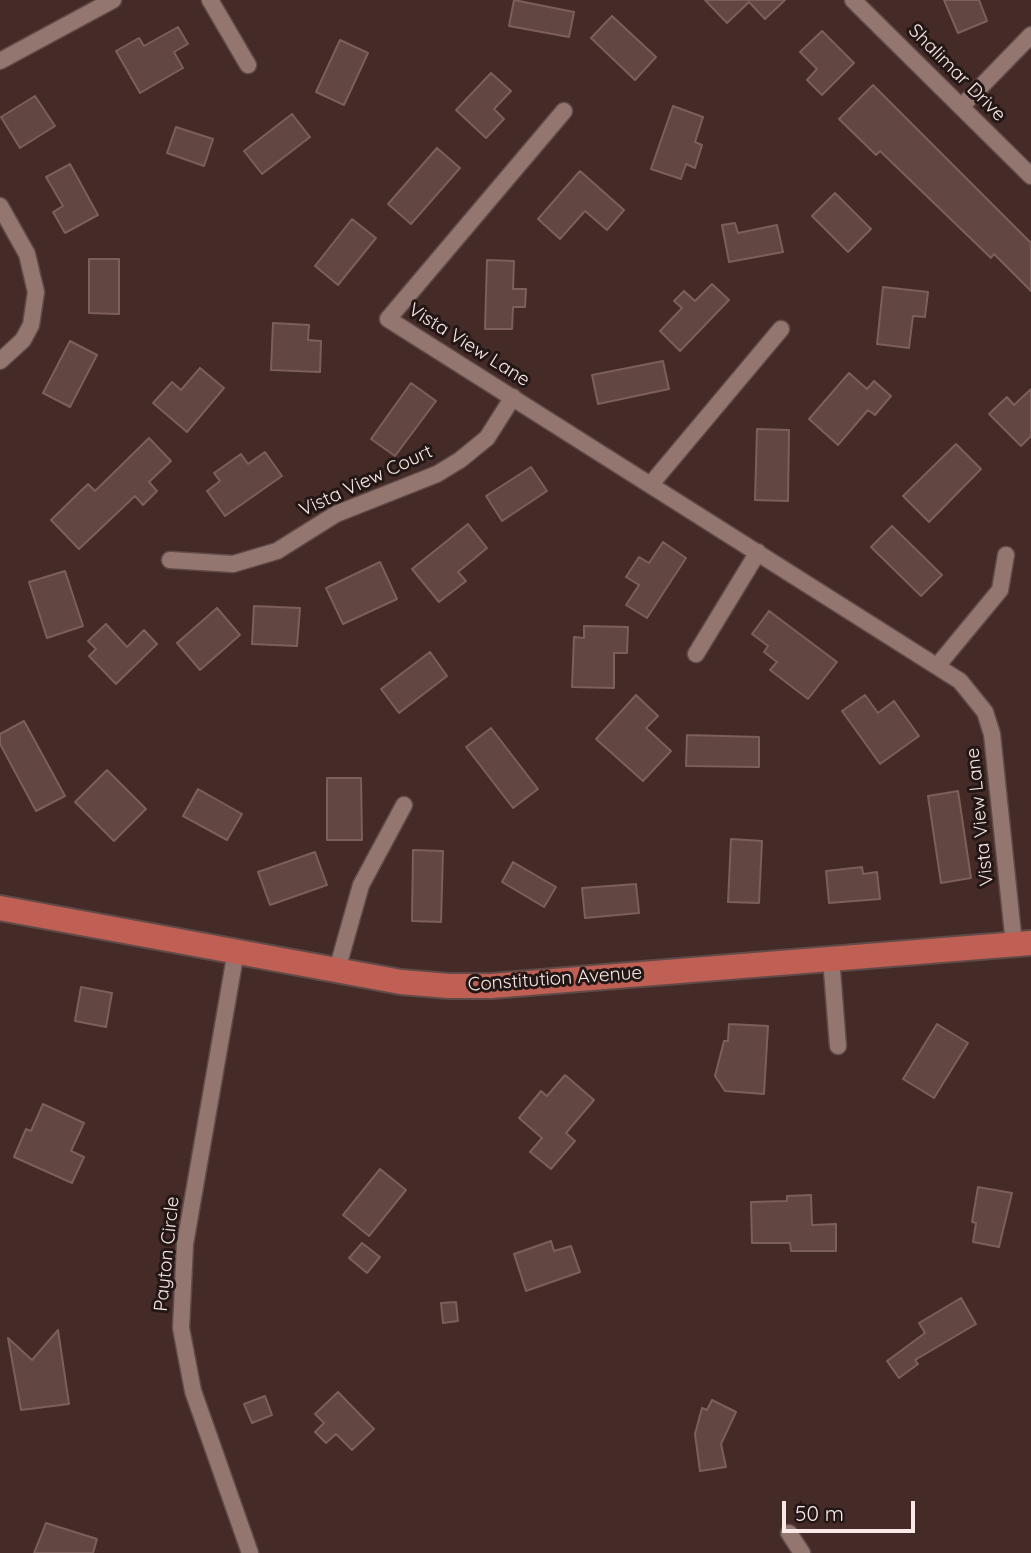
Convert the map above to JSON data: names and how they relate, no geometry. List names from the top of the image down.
{
  "streets": {
    "main road": ["Constitution Avenue"],
    "street": [
      "Shalimar Drive",
      "Vista View Lane",
      "Vista View Court",
      "Payton Circle"
    ]
  },
  "crossings": [
    ["Vista View Lane", "Vista View Court"],
    ["Vista View Lane", "Constitution Avenue"],
    ["Constitution Avenue", "Payton Circle"]
  ],
  "scale_bar": "50 m"
}
